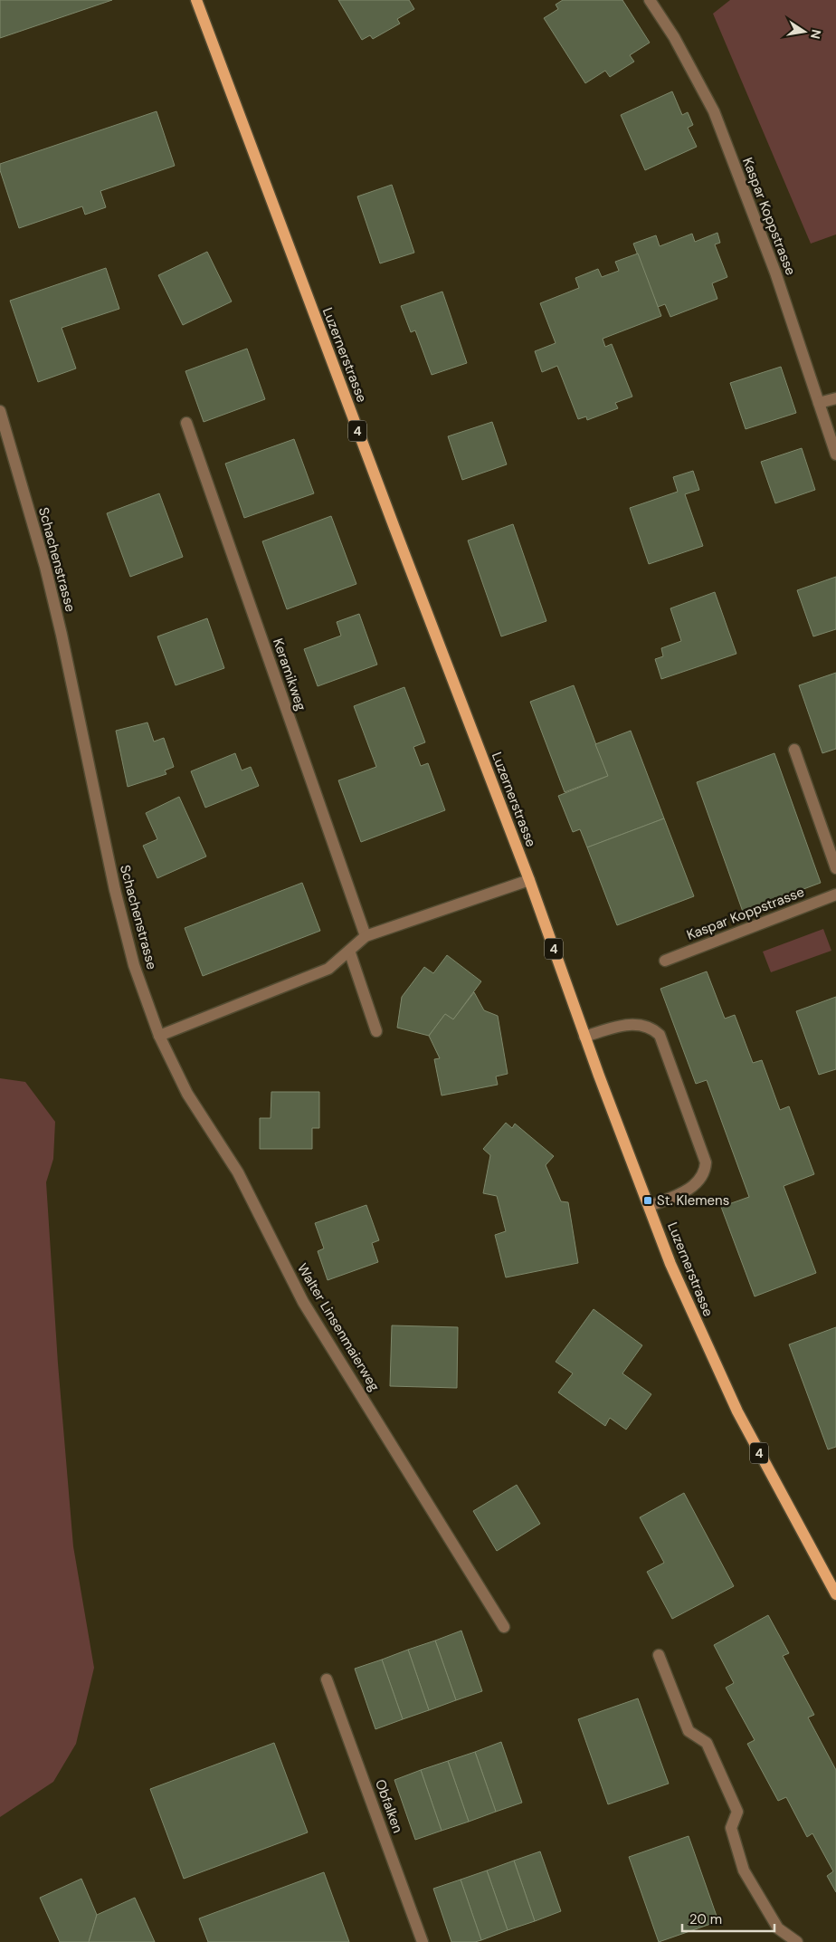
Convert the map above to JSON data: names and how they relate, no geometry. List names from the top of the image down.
{
  "streets": {
    "main road": ["Luzernerstrasse", "4"],
    "street": [
      "Kaspar Koppstrasse",
      "Schachenstrasse",
      "Keramikweg",
      "Walter Linsenmaierweg",
      "Obfalken"
    ]
  },
  "crossings": [
    ["Schachenstrasse", "Walter Linsenmaierweg"]
  ],
  "places": {
    "transit": ["St. Klemens"]
  },
  "scale_bar": "20 m",
  "north": "right"
}
